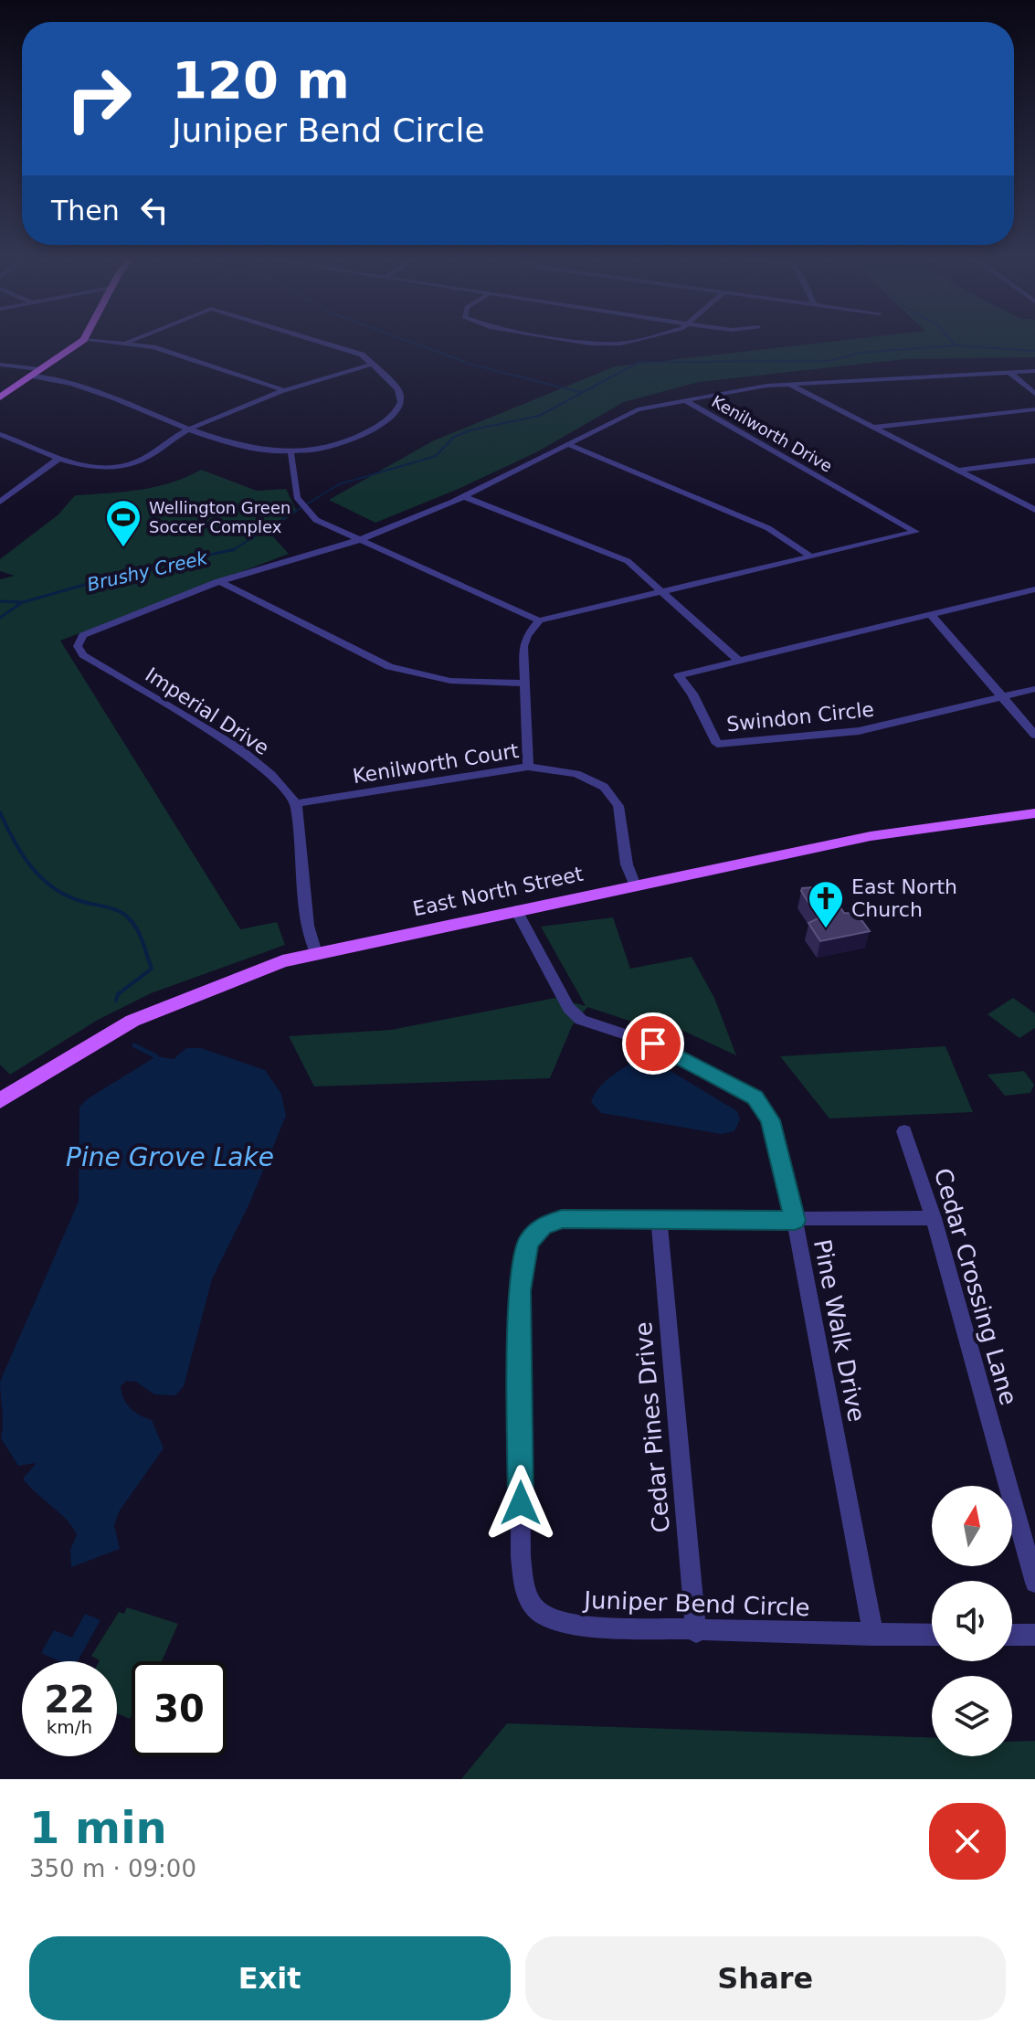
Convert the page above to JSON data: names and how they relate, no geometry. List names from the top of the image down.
{
  "streets": {
    "main road": ["East North Street"],
    "street": [
      "Kenilworth Drive",
      "Imperial Drive",
      "Swindon Circle",
      "Kenilworth Court",
      "Cedar Crossing Lane",
      "Pine Walk Drive",
      "Cedar Pines Drive",
      "Juniper Bend Circle"
    ]
  },
  "crossings": [
    ["Kenilworth Drive", "Imperial Drive"],
    ["Imperial Drive", "Kenilworth Court"],
    ["Kenilworth Court", "East North Street"],
    ["East North Street", "Pine Walk Drive"],
    ["Cedar Crossing Lane", "Juniper Bend Circle"],
    ["Pine Walk Drive", "Juniper Bend Circle"],
    ["Cedar Pines Drive", "Juniper Bend Circle"]
  ],
  "water": ["Brushy Creek", "Pine Grove Lake"],
  "places": {
    "sports": ["Wellington Green Soccer Complex"],
    "church": ["East North Church"]
  },
  "north": "top",
  "page": {
    "turn": ["120 m", "Juniper Bend Circle"],
    "then": "Then",
    "speed": "22 km/h",
    "limit": "30",
    "heading": ["1 min", "350 m · 09:00"],
    "buttons": ["Exit", "Share"]
  }
}
